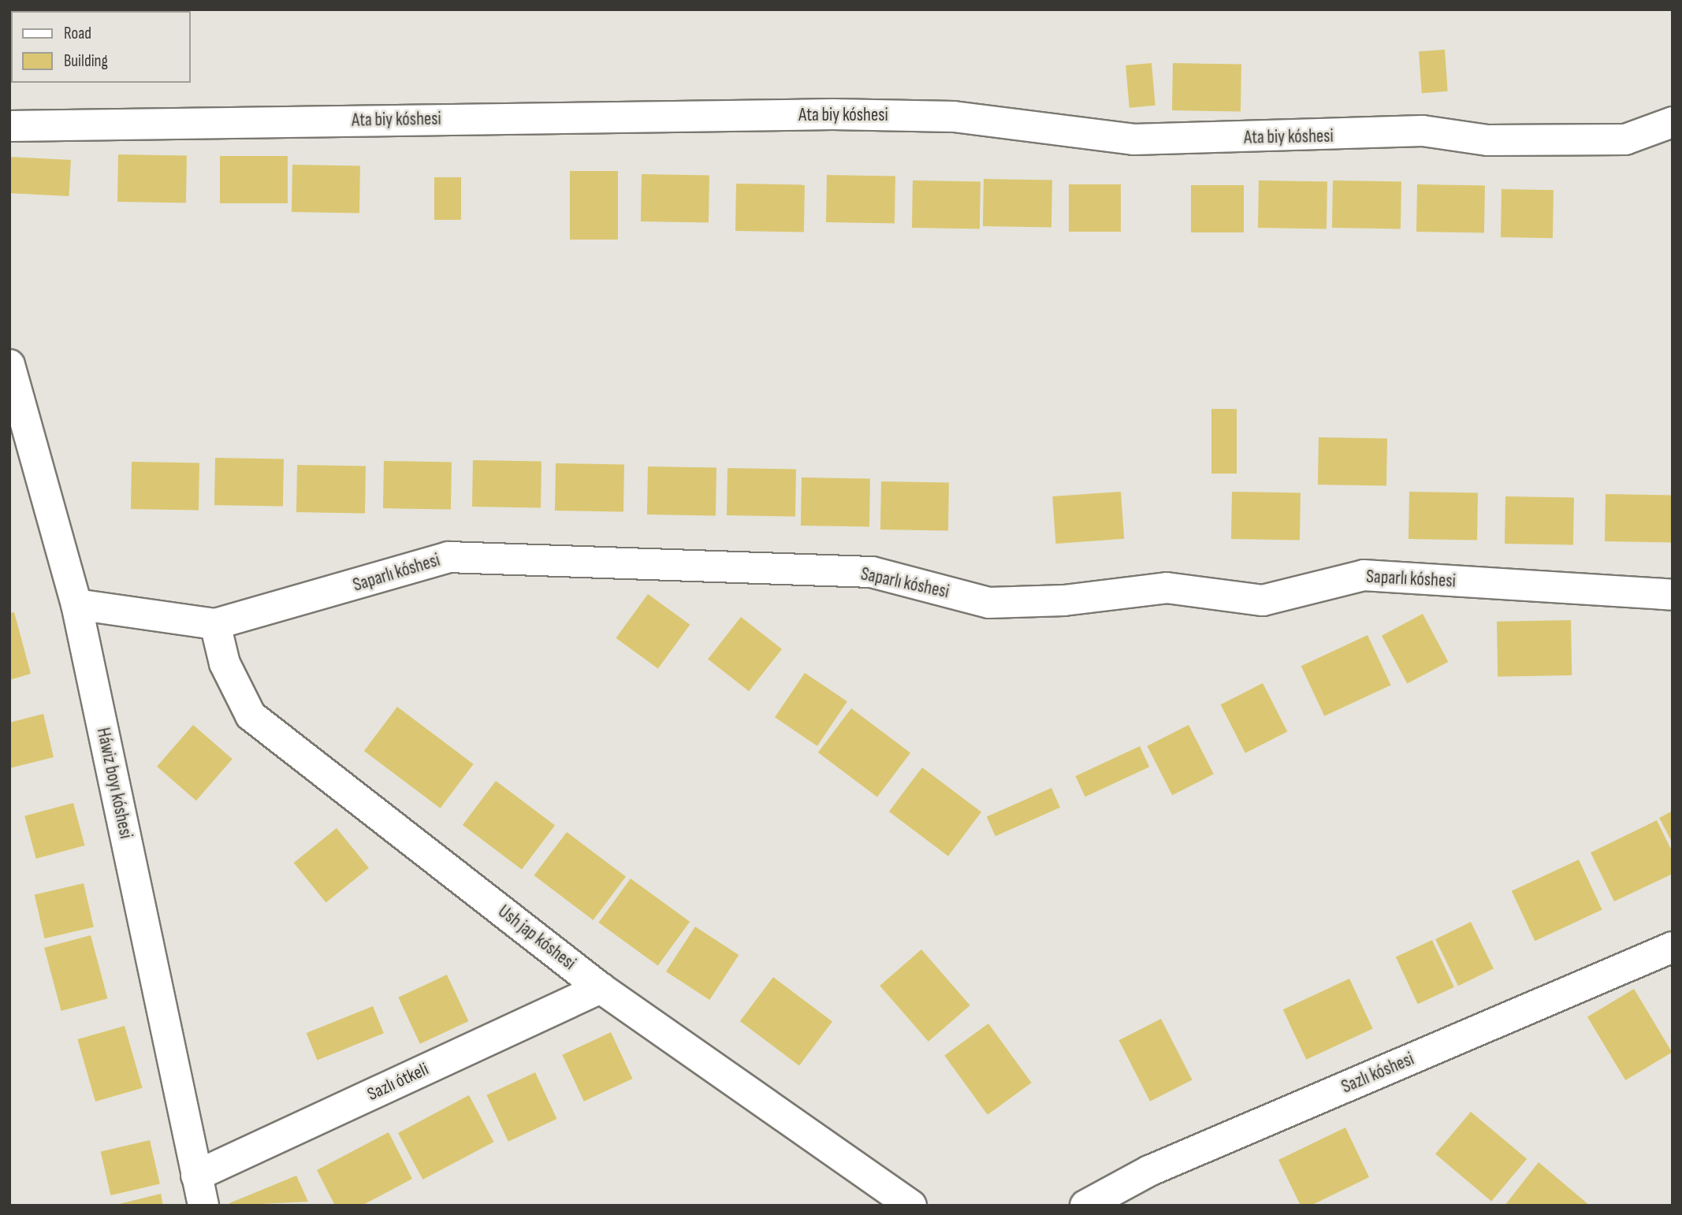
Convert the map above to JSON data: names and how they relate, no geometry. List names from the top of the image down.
{
  "streets": {
    "street": [
      "Ata biy kóshesi",
      "Saparlı kóshesi",
      "Háwiz boyı kóshesi",
      "Ush jap kóshesi",
      "Sazlı kóshesi",
      "Sazlı ótkeli"
    ]
  },
  "crossings": [
    ["Saparlı kóshesi", "Háwiz boyı kóshesi"],
    ["Saparlı kóshesi", "Ush jap kóshesi"],
    ["Háwiz boyı kóshesi", "Sazlı ótkeli"],
    ["Ush jap kóshesi", "Sazlı ótkeli"]
  ],
  "legend": ["Road", "Building"]
}
